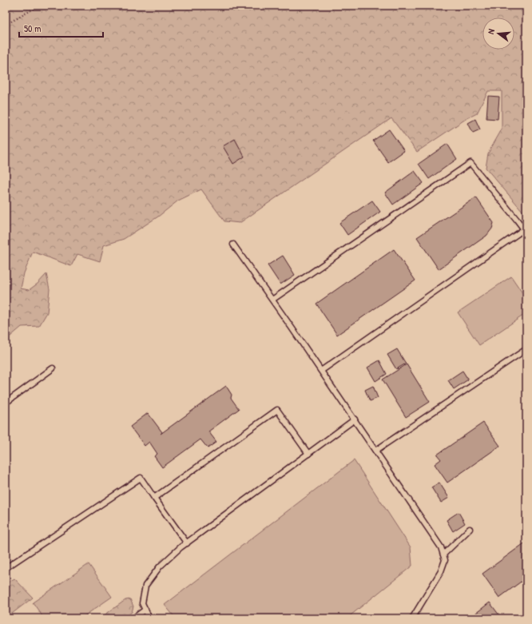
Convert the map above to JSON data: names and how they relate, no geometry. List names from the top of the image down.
{
  "scale_bar": "50 m",
  "north": "left"
}
